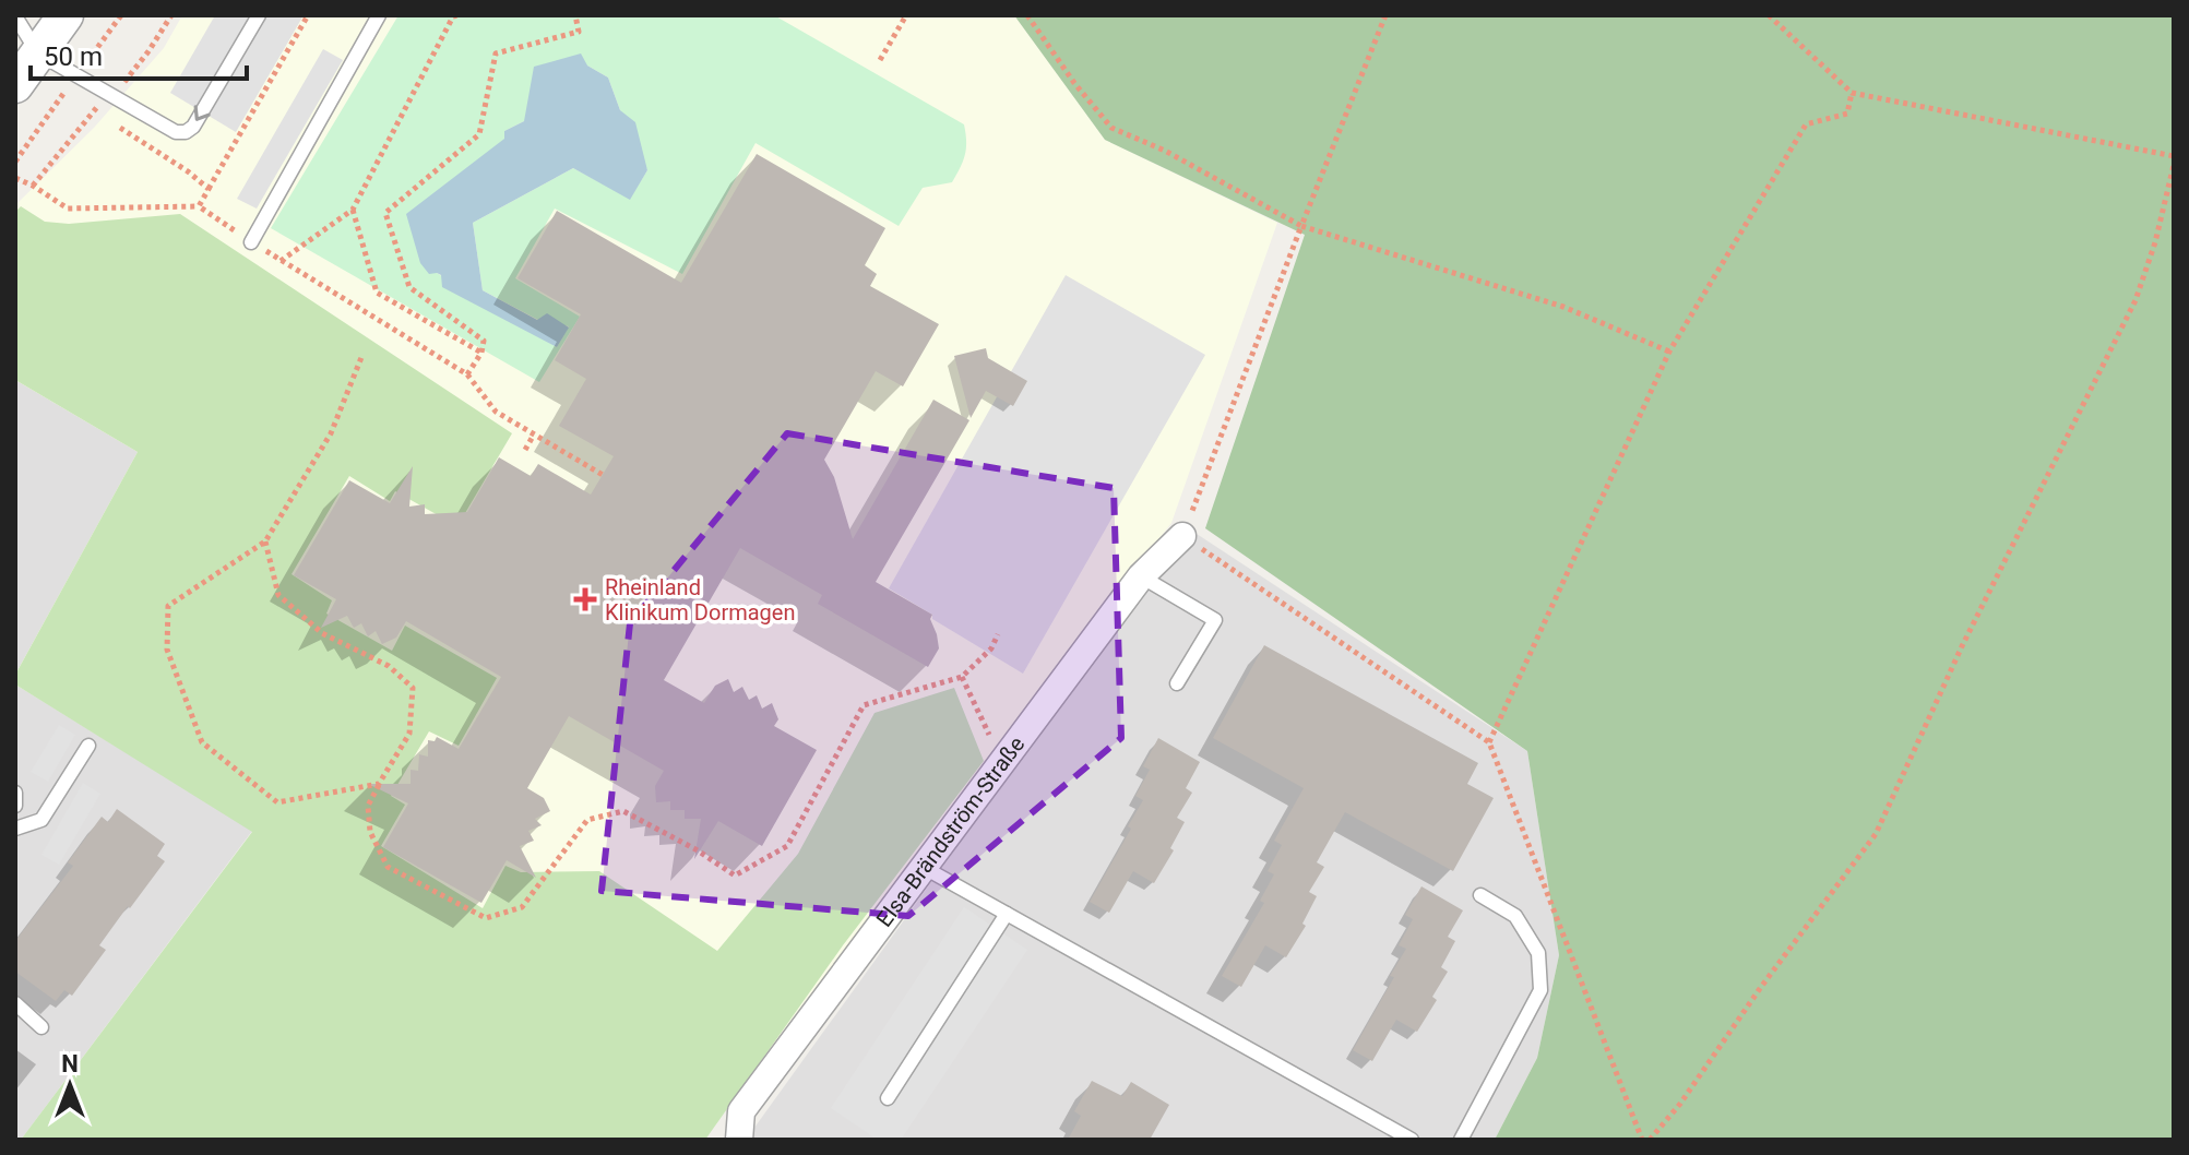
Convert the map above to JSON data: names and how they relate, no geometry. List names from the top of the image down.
{
  "streets": {
    "street": ["Elsa-Brändström-Straße"]
  },
  "places": {
    "health": ["Rheinland Klinikum Dormagen"]
  },
  "scale_bar": "50 m",
  "north": "top"
}
